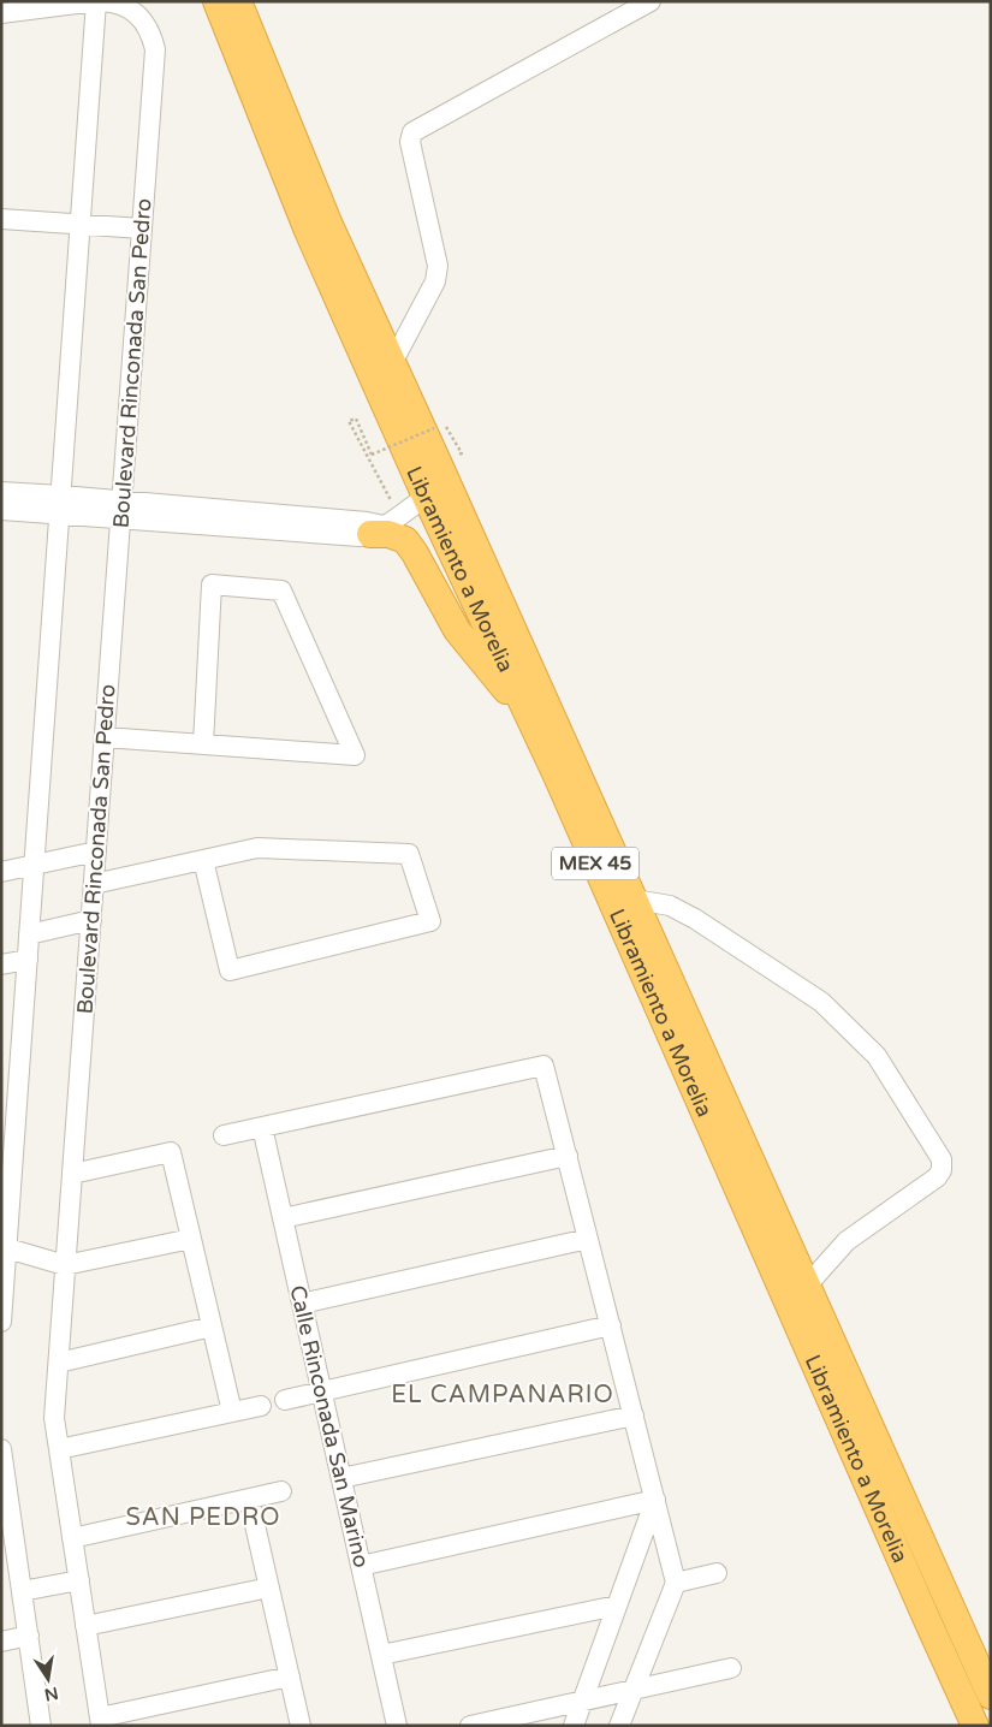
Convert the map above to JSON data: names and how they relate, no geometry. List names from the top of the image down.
{
  "streets": {
    "highway": ["Libramiento a Morelia", "MEX 45"],
    "street": ["Boulevard Rinconada San Pedro", "Calle Rinconada San Marino"]
  },
  "districts": ["EL CAMPANARIO", "SAN PEDRO"],
  "north": "bottom"
}
